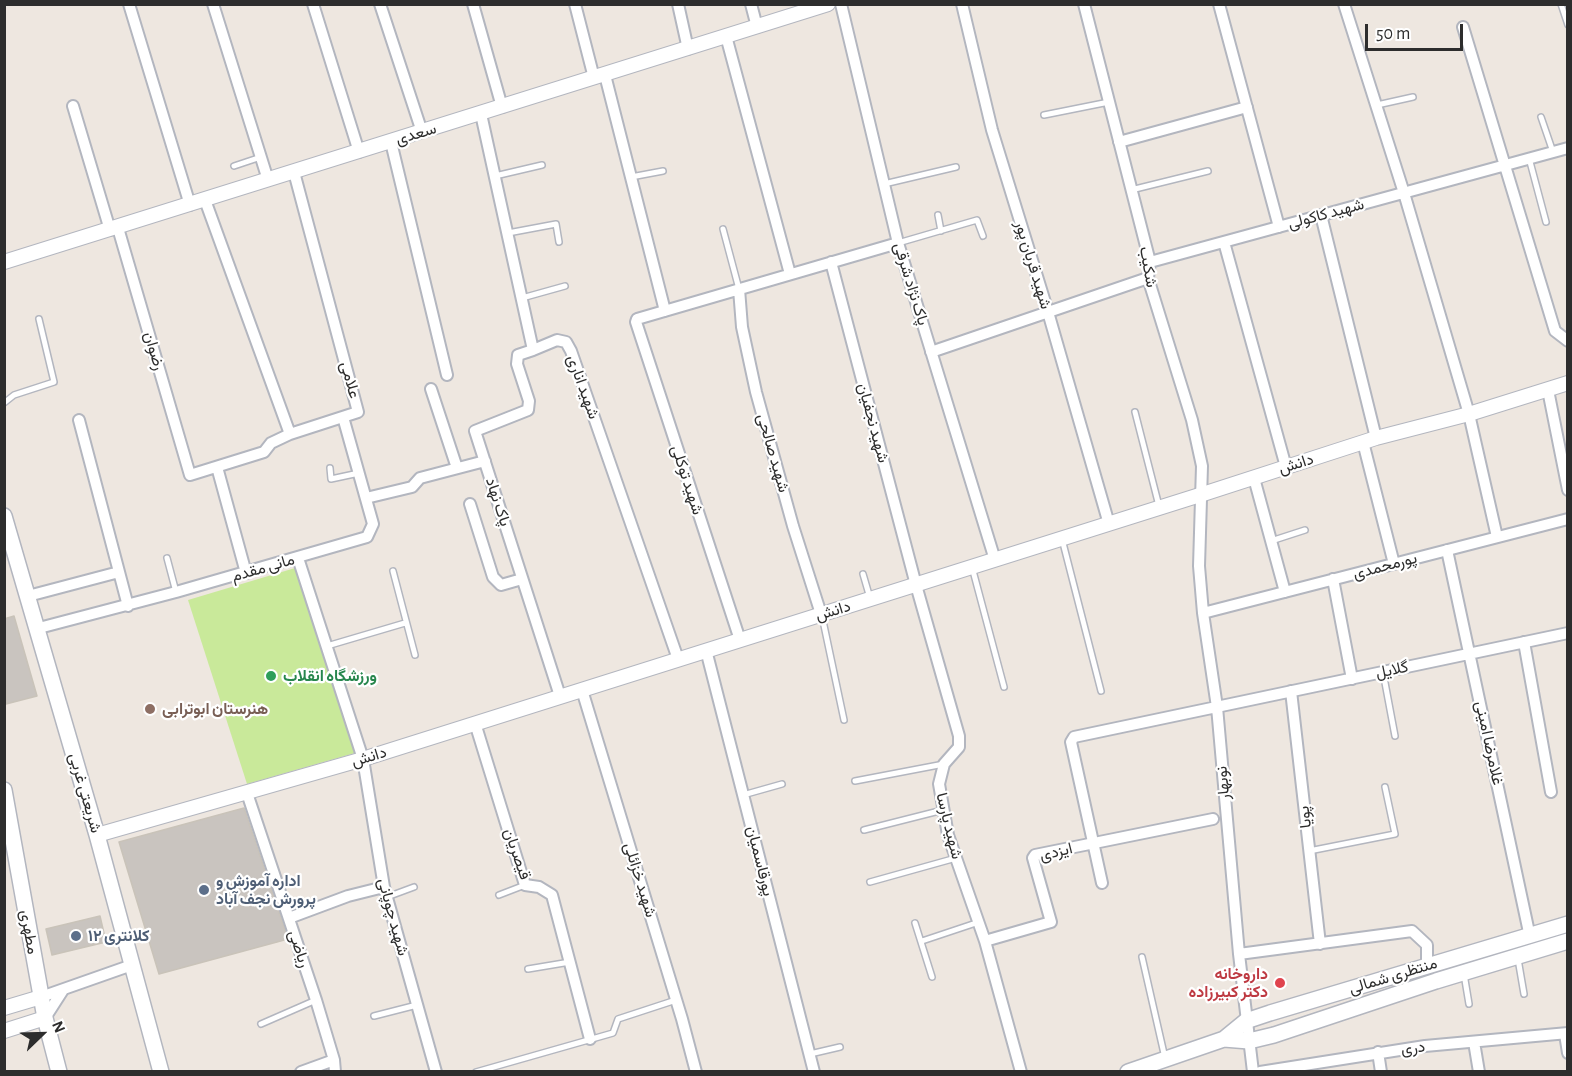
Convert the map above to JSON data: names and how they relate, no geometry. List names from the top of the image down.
{
  "streets": {
    "main road": ["شریعتی غربی", "مطهری", "منتظری شمالی"],
    "street": [
      "سعدی",
      "شهید کاکولی",
      "شهید قربان پور",
      "شکیب",
      "پاک نژاد شرقی",
      "رضوان",
      "علامی",
      "شهید اناری",
      "شهید نجفیان",
      "شهید صالحی",
      "دانش",
      "شهید توکلی",
      "پاک نهاد",
      "پورمحمدی",
      "مانی مقدم",
      "گلایل",
      "غلامرضا امینی",
      "نوبهار",
      "پویا",
      "شهید پارسا",
      "ایزدی",
      "قیصریان",
      "پورقاسمیان",
      "شهید خزائلی",
      "شهید چوپانی",
      "ریاضی",
      "دری"
    ]
  },
  "crossings": [
    ["سعدی", "رضوان"],
    ["سعدی", "علامی"],
    ["شهید کاکولی", "شکیب"],
    ["شهید قربان پور", "دانش"],
    ["شکیب", "دانش"],
    ["شکیب", "نوبهار"],
    ["پاک نژاد شرقی", "دانش"],
    ["رضوان", "علامی"],
    ["علامی", "مانی مقدم"],
    ["شهید اناری", "دانش"],
    ["شهید اناری", "پاک نهاد"],
    ["شهید نجفیان", "دانش"],
    ["شهید نجفیان", "شهید پارسا"],
    ["شهید صالحی", "دانش"],
    ["دانش", "شهید توکلی"],
    ["دانش", "پاک نهاد"],
    ["دانش", "نوبهار"],
    ["دانش", "شریعتی غربی"],
    ["دانش", "شهید پارسا"],
    ["دانش", "قیصریان"],
    ["دانش", "پورقاسمیان"],
    ["دانش", "شهید خزائلی"],
    ["دانش", "شهید چوپانی"],
    ["دانش", "ریاضی"],
    ["پورمحمدی", "غلامرضا امینی"],
    ["پورمحمدی", "نوبهار"],
    ["مانی مقدم", "شریعتی غربی"],
    ["مانی مقدم", "شهید چوپانی"],
    ["گلایل", "غلامرضا امینی"],
    ["گلایل", "نوبهار"],
    ["گلایل", "پویا"],
    ["گلایل", "ایزدی"],
    ["غلامرضا امینی", "منتظری شمالی"],
    ["نوبهار", "منتظری شمالی"],
    ["شهید پارسا", "ایزدی"]
  ],
  "places": [
    "ورزشگاه انقلاب",
    "هنرستان ابوترابی",
    "اداره آموزش و پرورش نجف آباد",
    "کلانتری ۱۲",
    "داروخانه دکتر کبیرزاده"
  ],
  "scale_bar": "50 m",
  "north": "top right"
}
